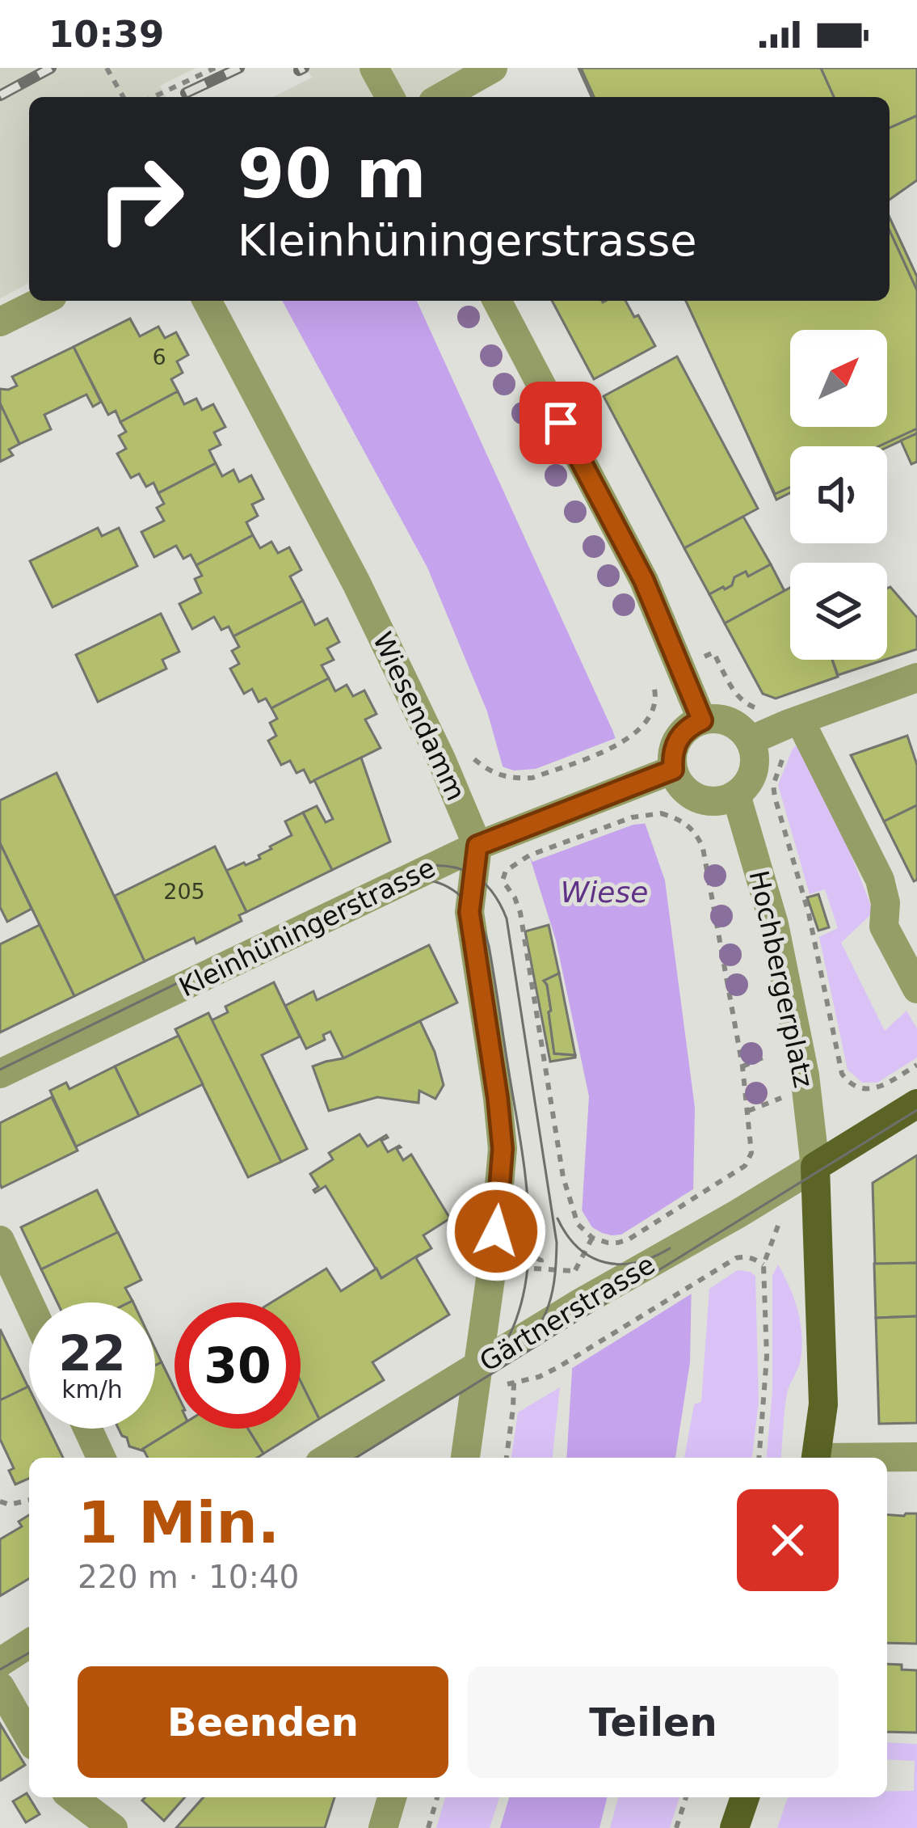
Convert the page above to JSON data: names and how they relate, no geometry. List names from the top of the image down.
{
  "streets": {
    "street": [
      "Wiesendamm",
      "Kleinhüningerstrasse",
      "Hochbergerplatz",
      "Gärtnerstrasse"
    ]
  },
  "crossings": [
    ["Wiesendamm", "Kleinhüningerstrasse"],
    ["Wiesendamm", "Gärtnerstrasse"],
    ["Kleinhüningerstrasse", "Hochbergerplatz"],
    ["Hochbergerplatz", "Gärtnerstrasse"]
  ],
  "water": ["Wiese"],
  "house_numbers": ["6", "205"],
  "north": "top right",
  "page": {
    "status": "10:39",
    "turn": ["90 m", "Kleinhüningerstrasse"],
    "speed": "22 km/h",
    "limit": "30",
    "heading": ["1 Min.", "220 m · 10:40"],
    "buttons": ["Beenden", "Teilen"]
  }
}
